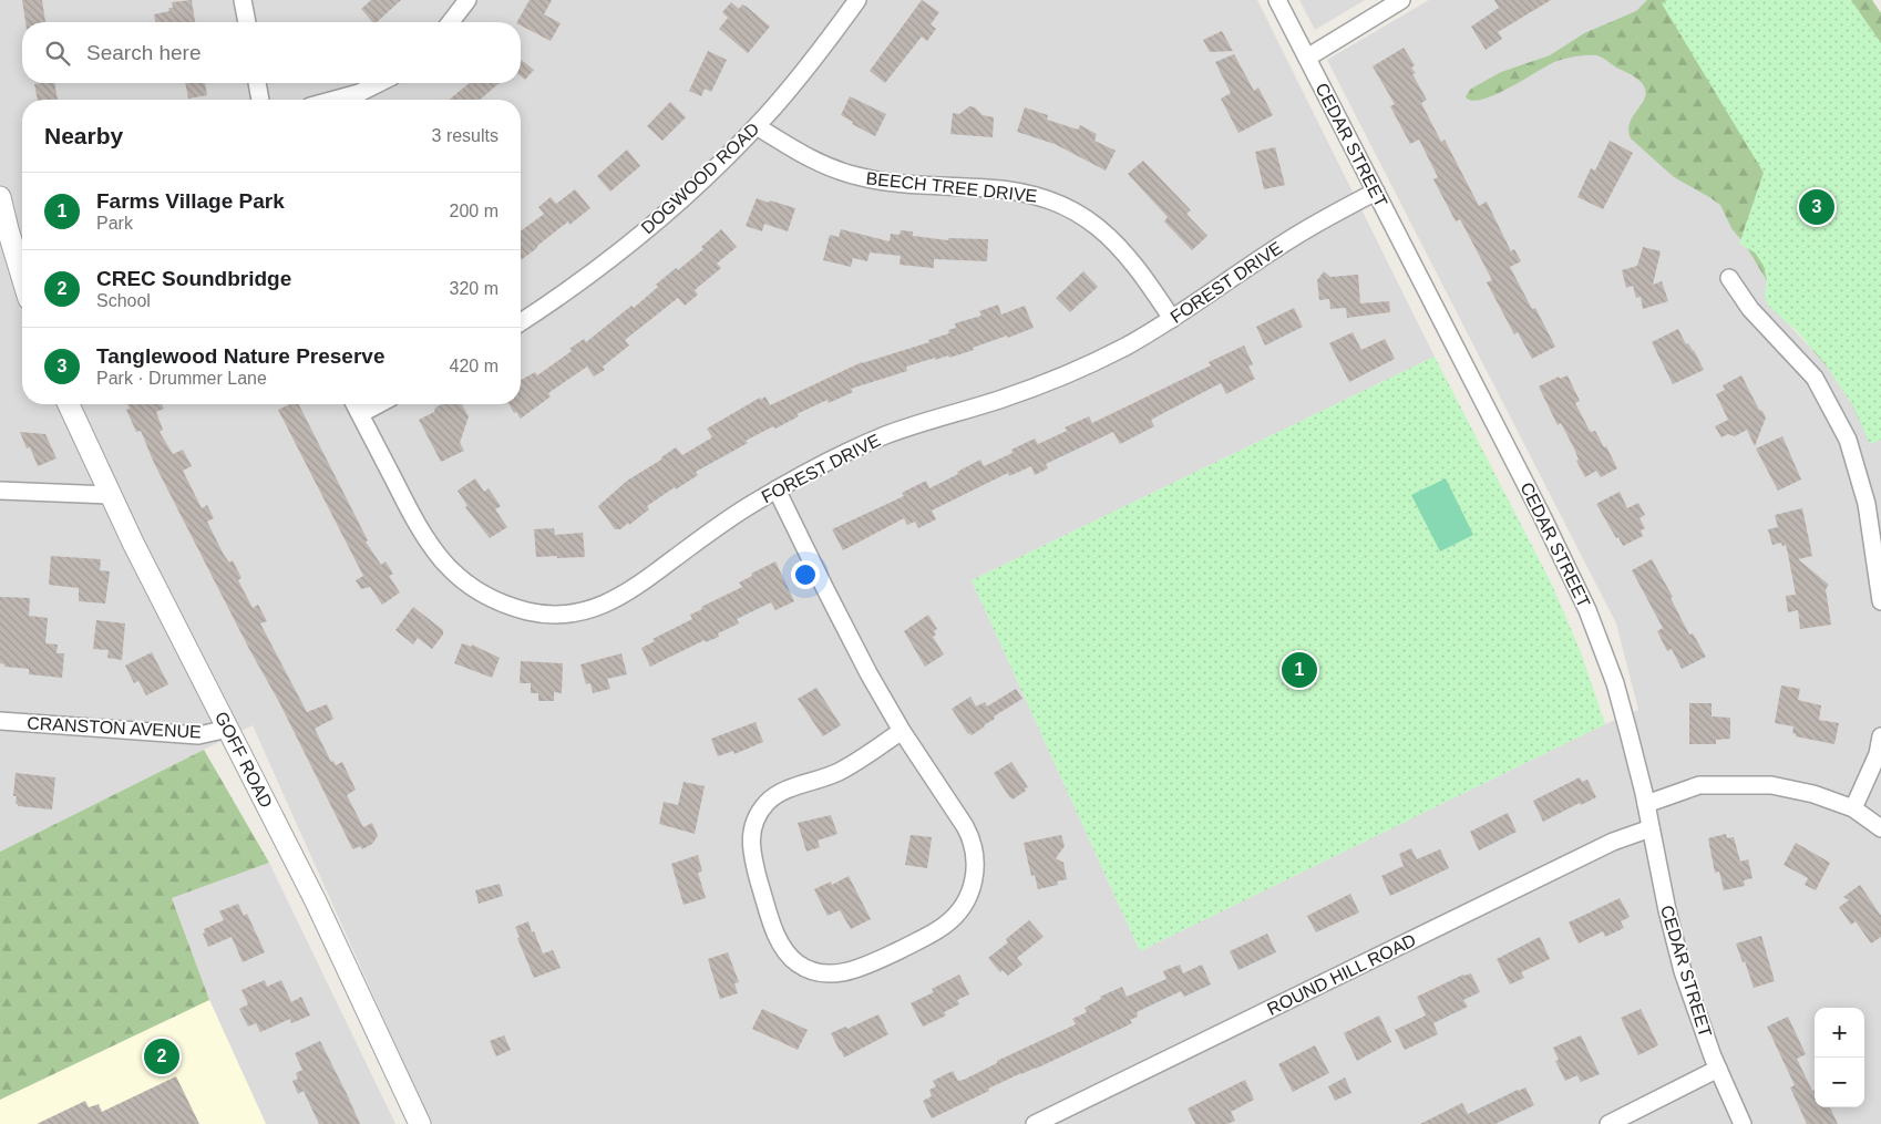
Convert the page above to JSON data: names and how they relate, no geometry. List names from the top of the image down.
{
  "streets": {
    "street": [
      "CEDAR STREET",
      "DOGWOOD ROAD",
      "BEECH TREE DRIVE",
      "FOREST DRIVE",
      "CRANSTON AVENUE",
      "GOFF ROAD",
      "ROUND HILL ROAD"
    ]
  },
  "crossings": [
    ["CEDAR STREET", "FOREST DRIVE"],
    ["CEDAR STREET", "ROUND HILL ROAD"],
    ["DOGWOOD ROAD", "BEECH TREE DRIVE"],
    ["BEECH TREE DRIVE", "FOREST DRIVE"],
    ["CRANSTON AVENUE", "GOFF ROAD"]
  ],
  "page": {
    "search": "Search here",
    "heading": ["Nearby", "3 results"],
    "list": [
      {
        "mark": "1",
        "name": "Farms Village Park",
        "note": "Park",
        "value": "200 m"
      },
      {
        "mark": "2",
        "name": "CREC Soundbridge",
        "note": "School",
        "value": "320 m"
      },
      {
        "mark": "3",
        "name": "Tanglewood Nature Preserve",
        "note": "Park · Drummer Lane",
        "value": "420 m"
      }
    ],
    "pins": ["3", "1", "2"],
    "map_buttons": ["+", "−"]
  }
}
